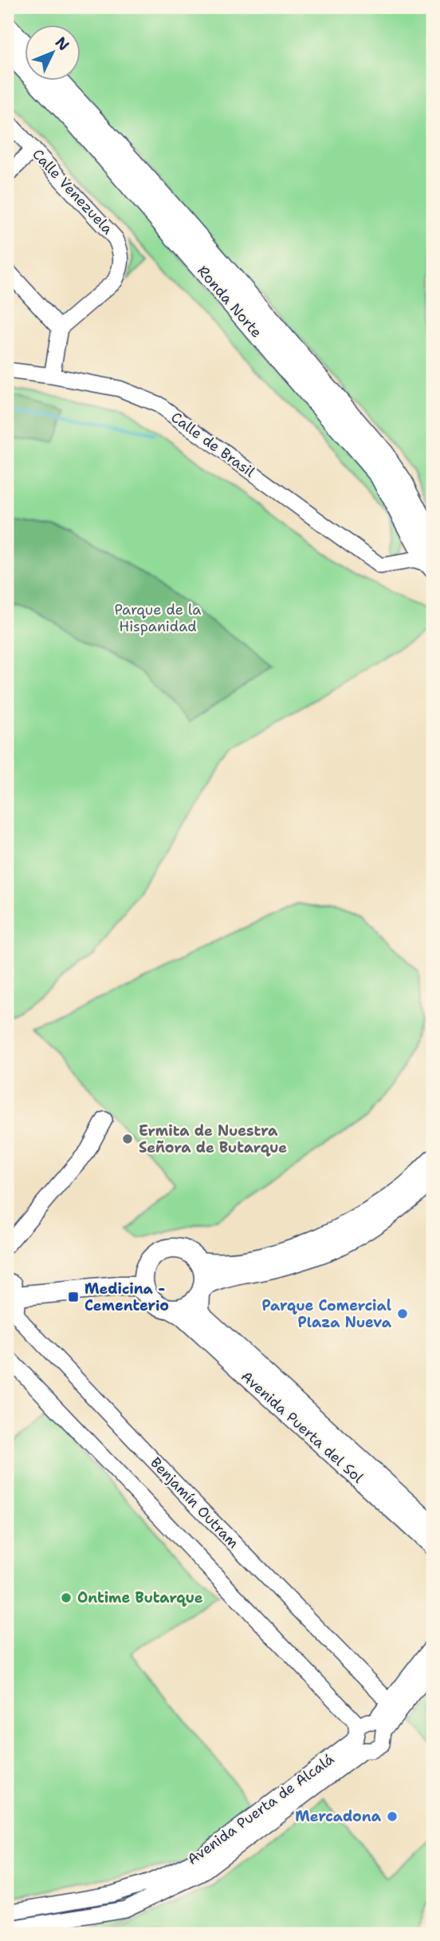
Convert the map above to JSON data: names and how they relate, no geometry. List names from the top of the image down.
{
  "streets": {
    "main road": ["Ronda Norte", "Avenida Puerta del Sol"],
    "street": [
      "Calle Venezuela",
      "Calle de Brasil",
      "Benjamín Outram",
      "Avenida Puerta de Alcalá"
    ]
  },
  "crossings": [
    ["Ronda Norte", "Calle de Brasil"],
    ["Benjamín Outram", "Avenida Puerta de Alcalá"]
  ],
  "parks": ["Parque de la Hispanidad"],
  "places": {
    "other": [
      "Ermita de Nuestra Señora de Butarque",
      "Parque Comercial Plaza Nueva",
      "Ontime Butarque",
      "Mercadona"
    ],
    "transit": ["Medicina - Cementerio"]
  },
  "north": "top right"
}
